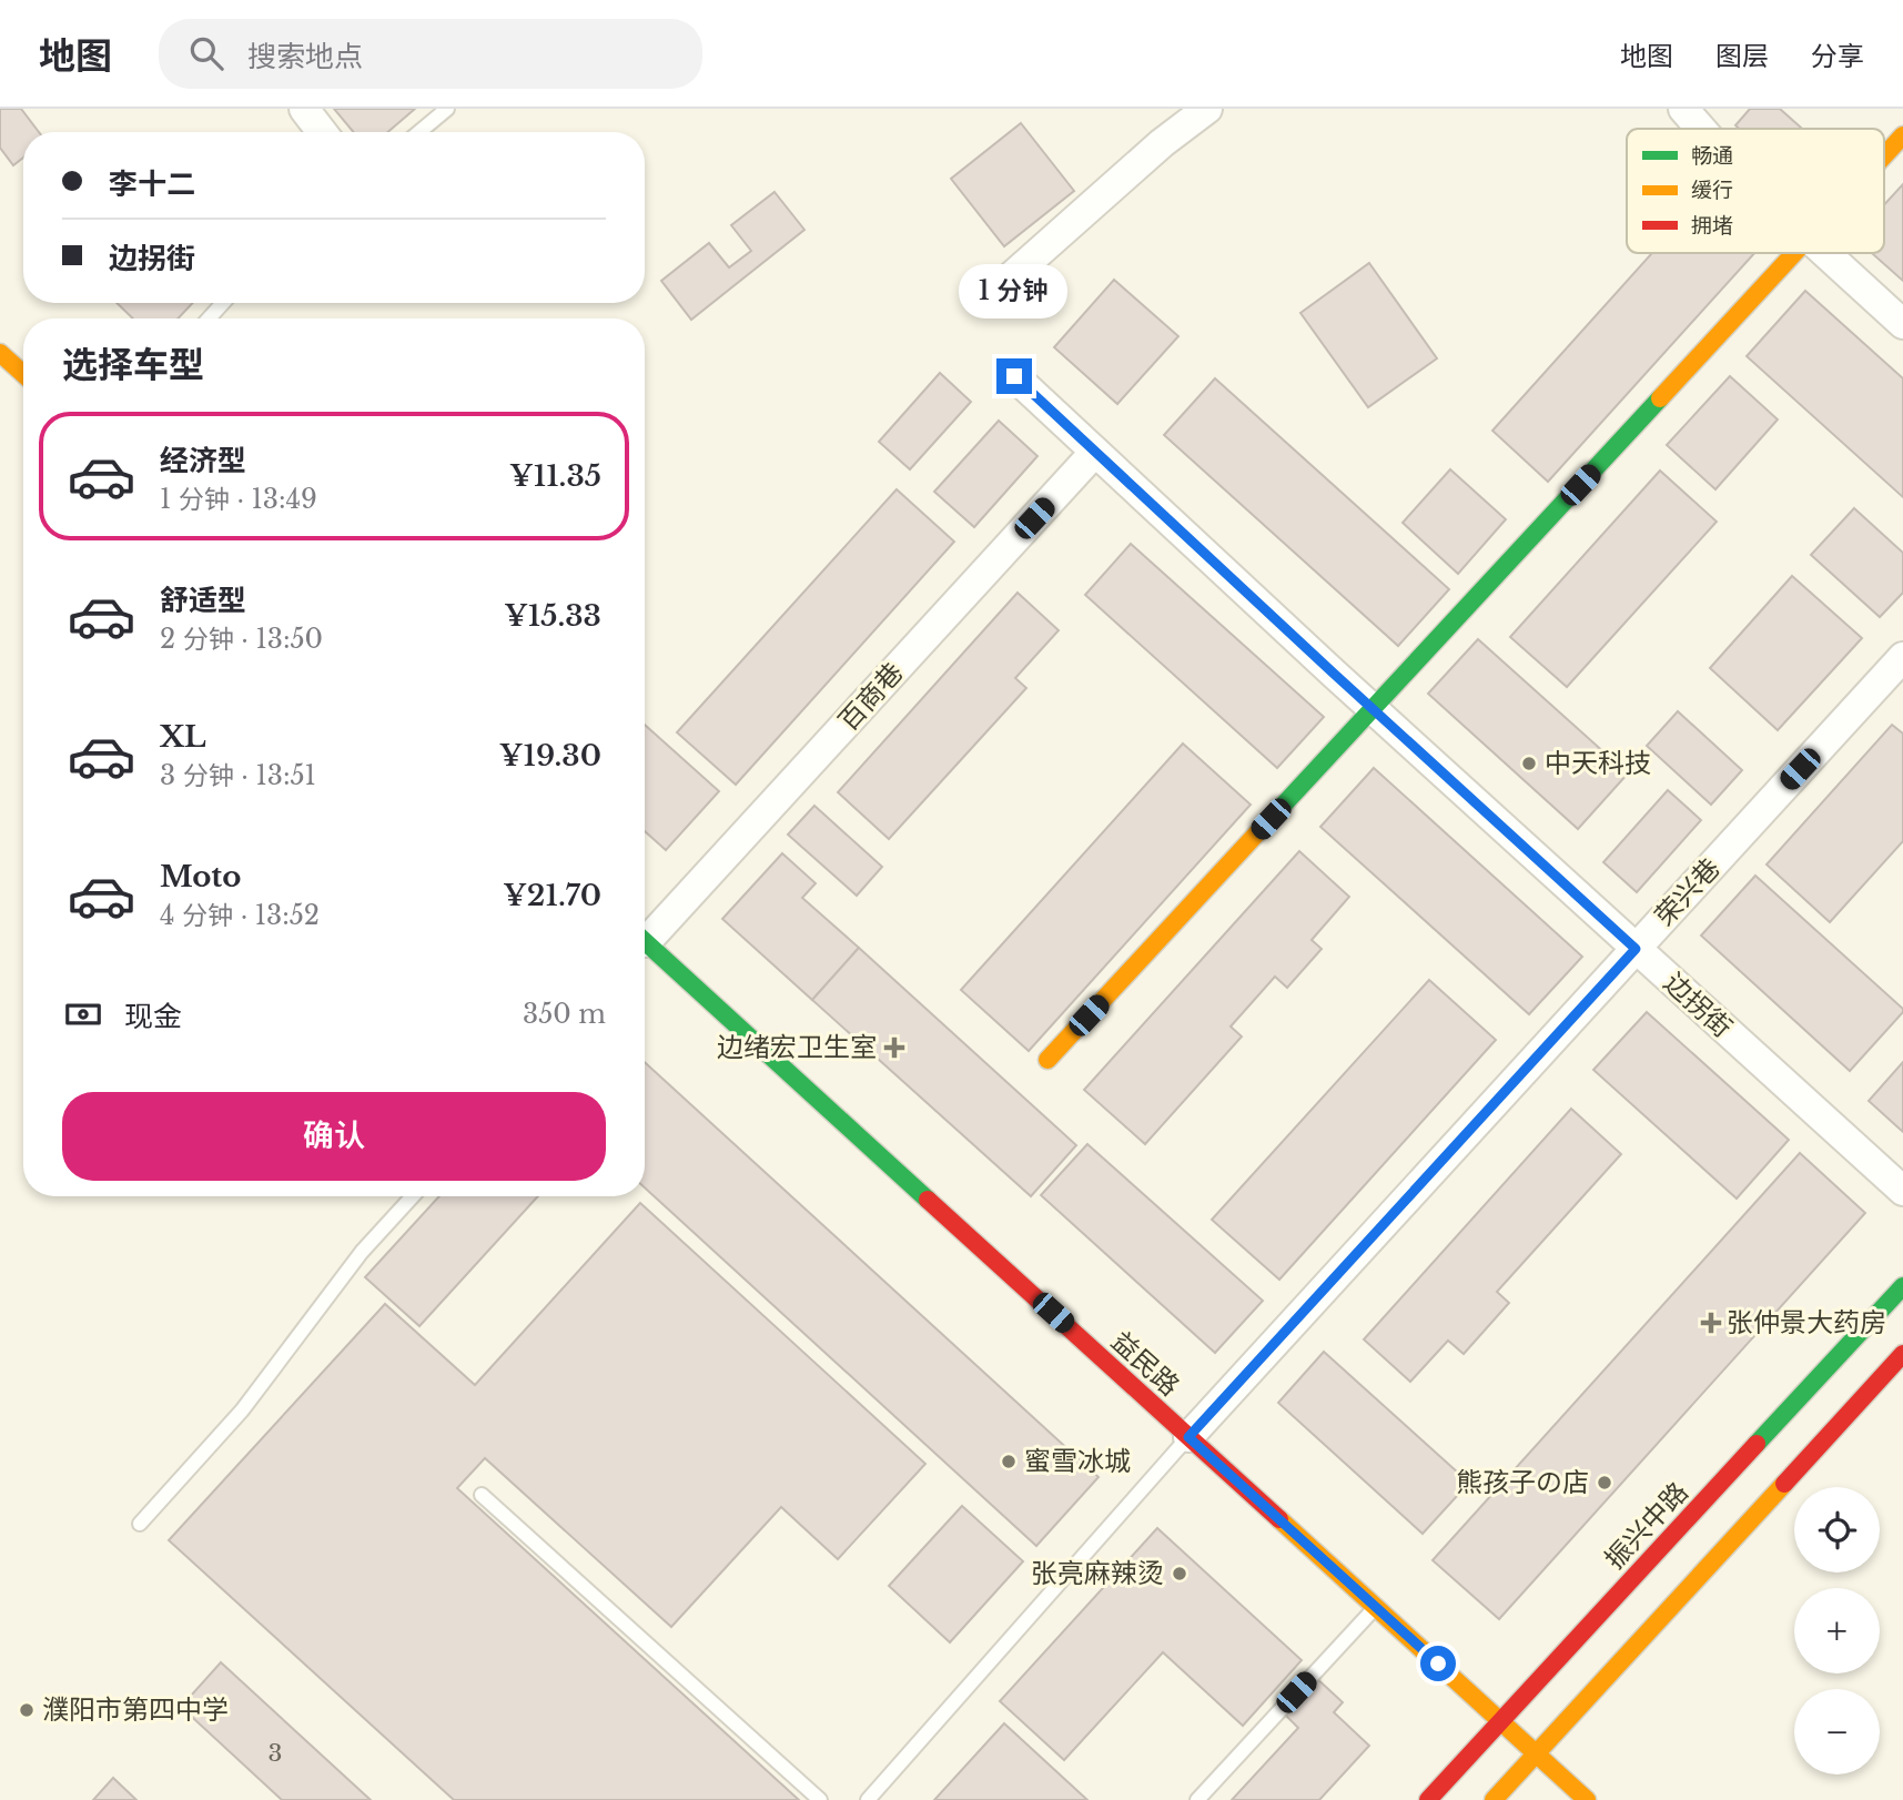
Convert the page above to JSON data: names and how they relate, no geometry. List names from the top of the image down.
{
  "streets": {
    "street": [
      "百商巷",
      "荣兴巷",
      "边拐街",
      "益民路",
      "振兴中路"
    ]
  },
  "crossings": [
    ["百商巷", "边拐街"],
    ["荣兴巷", "边拐街"],
    ["荣兴巷", "益民路"],
    ["益民路", "振兴中路"]
  ],
  "places": {
    "other": [
      "中天科技",
      "蜜雪冰城",
      "熊孩子の店",
      "张亮麻辣烫",
      "濮阳市第四中学"
    ],
    "health": ["边绪宏卫生室", "张仲景大药房"]
  },
  "house_numbers": ["3"],
  "legend": ["畅通", "缓行", "拥堵"],
  "page": {
    "header": "地图",
    "search": "搜索地点",
    "nav": ["地图", "图层", "分享"],
    "banner": ["李十二", "边拐街"],
    "bubble": "1 分钟",
    "heading": "选择车型",
    "list": [
      {
        "name": "经济型",
        "note": "1 分钟 · 13:49",
        "value": "¥11.35"
      },
      {
        "name": "舒适型",
        "note": "2 分钟 · 13:50",
        "value": "¥15.33"
      },
      {
        "name": "XL",
        "note": "3 分钟 · 13:51",
        "value": "¥19.30"
      },
      {
        "name": "Moto",
        "note": "4 分钟 · 13:52",
        "value": "¥21.70"
      }
    ],
    "pay": ["现金", "350 m"],
    "buttons": "确认",
    "map_buttons": ["+", "−"]
  }
}
